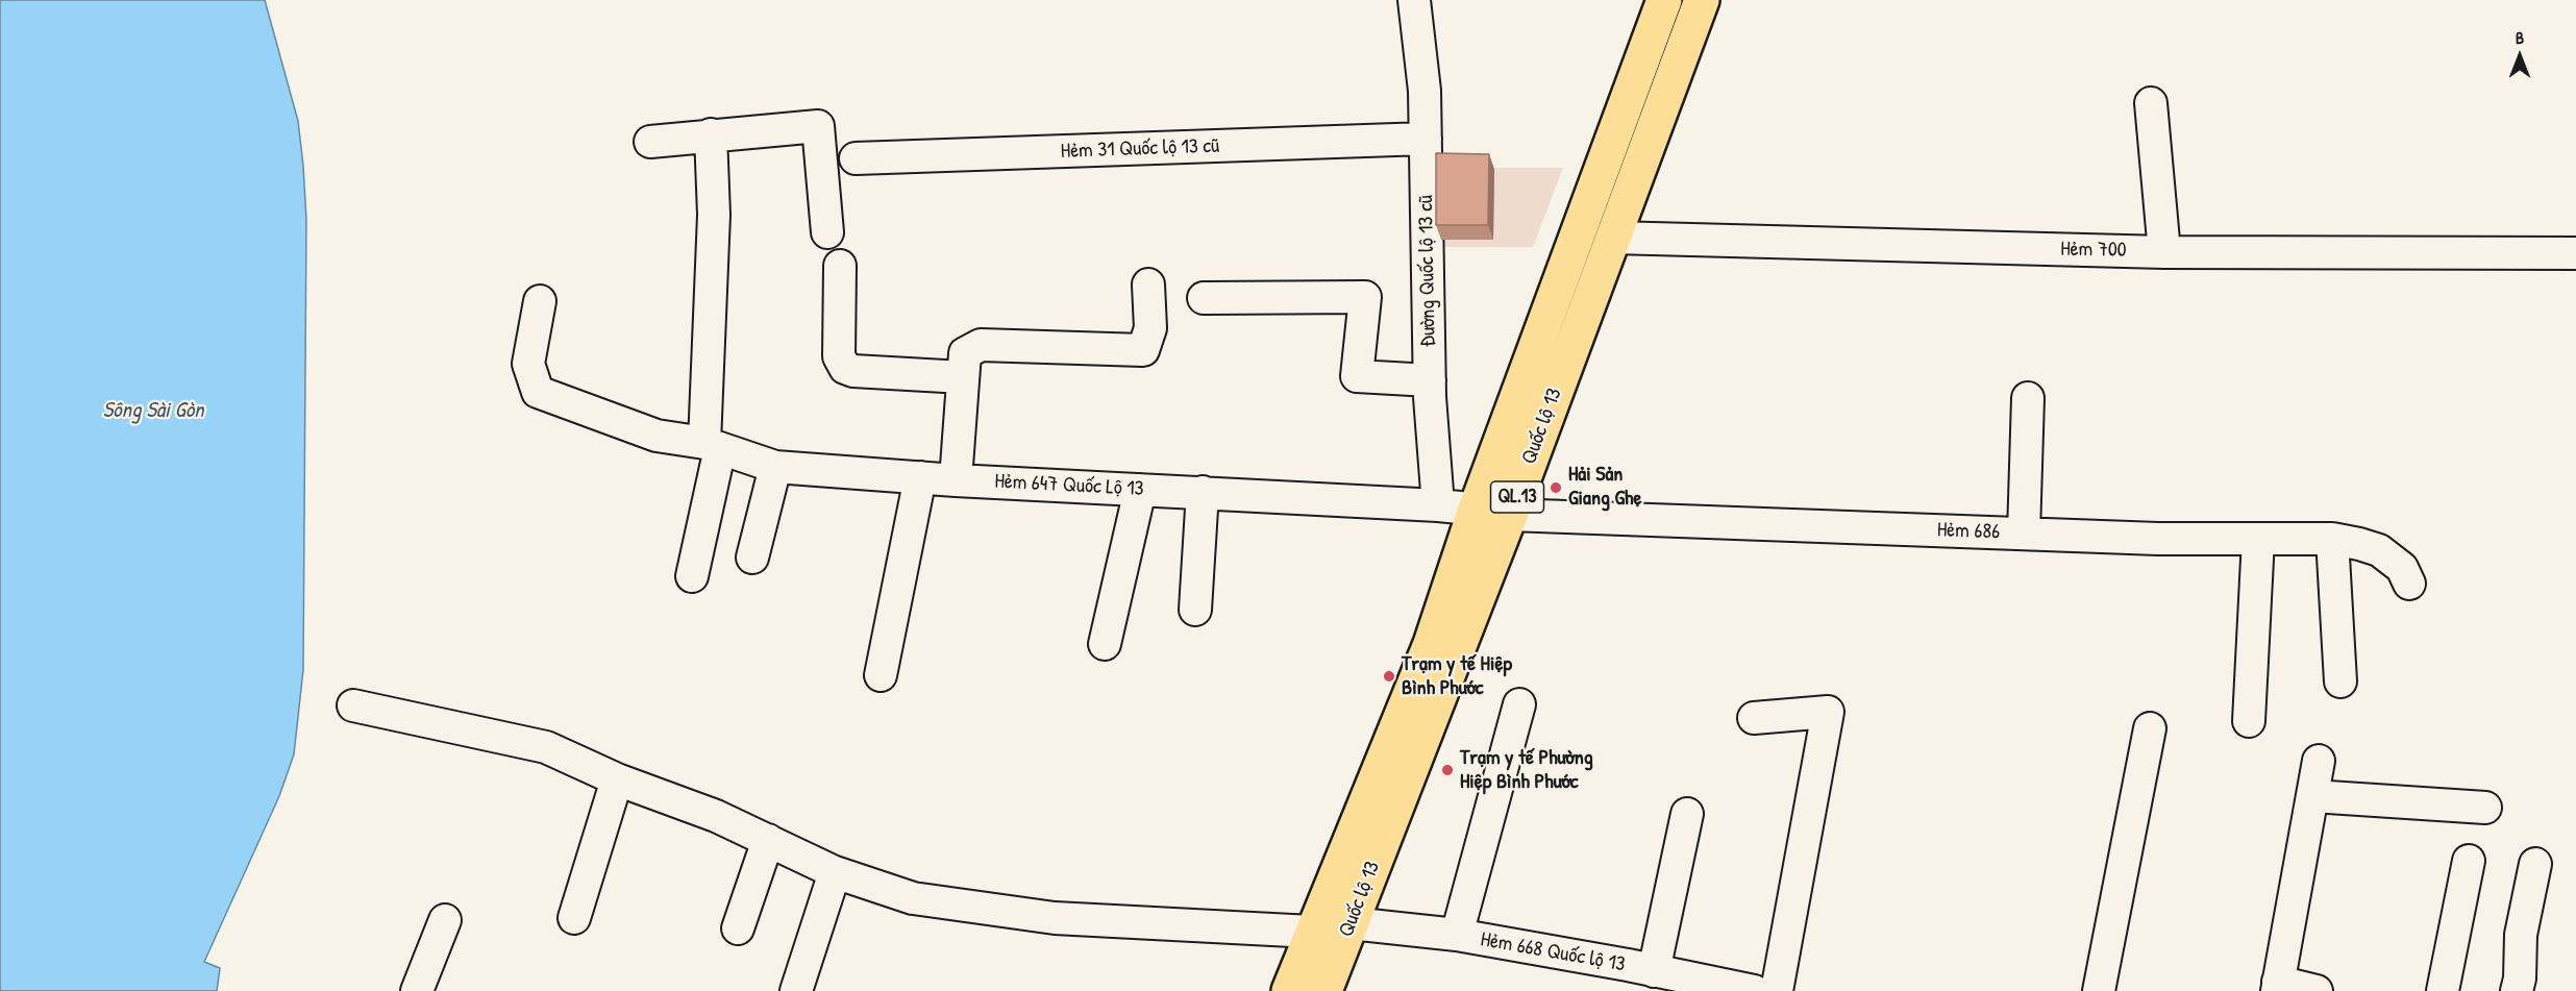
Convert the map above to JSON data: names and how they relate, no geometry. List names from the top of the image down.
{
  "streets": {
    "highway": ["Quốc lộ 13", "QL.13"],
    "street": [
      "Hẻm 31 Quốc lộ 13 cũ",
      "Hẻm 700",
      "Đường Quốc lộ 13 cũ",
      "Hẻm 647 Quốc Lộ 13",
      "Hẻm 686",
      "Hẻm 668 Quốc lộ 13"
    ]
  },
  "crossings": [
    ["Hẻm 31 Quốc lộ 13 cũ", "Đường Quốc lộ 13 cũ"],
    ["Hẻm 700", "Quốc lộ 13"],
    ["Đường Quốc lộ 13 cũ", "Hẻm 647 Quốc Lộ 13"],
    ["Quốc lộ 13", "Hẻm 686"],
    ["Quốc lộ 13", "Hẻm 668 Quốc lộ 13"]
  ],
  "water": ["Sông Sài Gòn"],
  "places": ["Hải Sản Giang Ghẹ", "Trạm y tế Hiệp Bình Phước", "Trạm y tế Phường Hiệp Bình Phước"],
  "north": "top"
}
